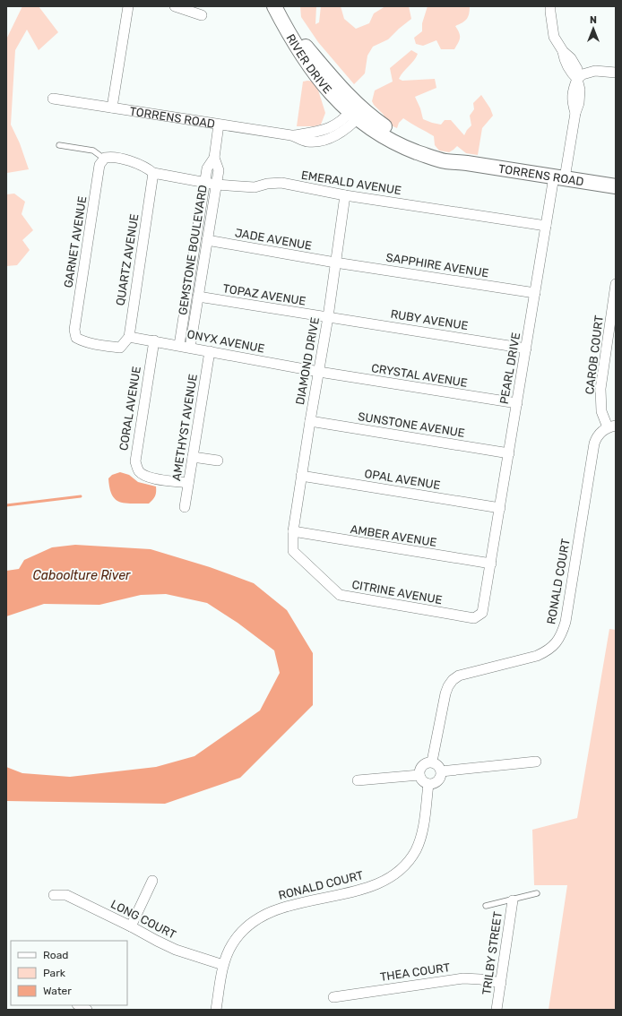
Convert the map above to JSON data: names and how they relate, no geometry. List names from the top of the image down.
{
  "streets": {
    "main road": ["RIVER DRIVE", "TORRENS ROAD"],
    "street": [
      "EMERALD AVENUE",
      "JADE AVENUE",
      "GARNET AVENUE",
      "GEMSTONE BOULEVARD",
      "QUARTZ AVENUE",
      "SAPPHIRE AVENUE",
      "TOPAZ AVENUE",
      "RUBY AVENUE",
      "ONYX AVENUE",
      "CAROB COURT",
      "DIAMOND DRIVE",
      "PEARL DRIVE",
      "CRYSTAL AVENUE",
      "CORAL AVENUE",
      "SUNSTONE AVENUE",
      "AMETHYST AVENUE",
      "OPAL AVENUE",
      "AMBER AVENUE",
      "RONALD COURT",
      "CITRINE AVENUE",
      "LONG COURT",
      "TRILBY STREET",
      "THEA COURT"
    ]
  },
  "crossings": [
    ["RIVER DRIVE", "TORRENS ROAD"],
    ["TORRENS ROAD", "GEMSTONE BOULEVARD"],
    ["TORRENS ROAD", "PEARL DRIVE"],
    ["EMERALD AVENUE", "GEMSTONE BOULEVARD"],
    ["EMERALD AVENUE", "QUARTZ AVENUE"],
    ["EMERALD AVENUE", "DIAMOND DRIVE"],
    ["EMERALD AVENUE", "PEARL DRIVE"],
    ["JADE AVENUE", "GEMSTONE BOULEVARD"],
    ["JADE AVENUE", "SAPPHIRE AVENUE"],
    ["JADE AVENUE", "DIAMOND DRIVE"],
    ["GARNET AVENUE", "QUARTZ AVENUE"],
    ["GARNET AVENUE", "ONYX AVENUE"],
    ["GEMSTONE BOULEVARD", "TOPAZ AVENUE"],
    ["GEMSTONE BOULEVARD", "ONYX AVENUE"],
    ["QUARTZ AVENUE", "ONYX AVENUE"],
    ["SAPPHIRE AVENUE", "DIAMOND DRIVE"],
    ["SAPPHIRE AVENUE", "PEARL DRIVE"],
    ["TOPAZ AVENUE", "RUBY AVENUE"],
    ["TOPAZ AVENUE", "DIAMOND DRIVE"],
    ["RUBY AVENUE", "DIAMOND DRIVE"],
    ["RUBY AVENUE", "PEARL DRIVE"],
    ["ONYX AVENUE", "DIAMOND DRIVE"],
    ["ONYX AVENUE", "CRYSTAL AVENUE"],
    ["ONYX AVENUE", "CORAL AVENUE"],
    ["ONYX AVENUE", "AMETHYST AVENUE"],
    ["CAROB COURT", "RONALD COURT"],
    ["DIAMOND DRIVE", "CRYSTAL AVENUE"],
    ["DIAMOND DRIVE", "SUNSTONE AVENUE"],
    ["DIAMOND DRIVE", "OPAL AVENUE"],
    ["DIAMOND DRIVE", "AMBER AVENUE"],
    ["DIAMOND DRIVE", "CITRINE AVENUE"],
    ["PEARL DRIVE", "CRYSTAL AVENUE"],
    ["PEARL DRIVE", "SUNSTONE AVENUE"],
    ["PEARL DRIVE", "OPAL AVENUE"],
    ["PEARL DRIVE", "AMBER AVENUE"],
    ["PEARL DRIVE", "CITRINE AVENUE"],
    ["CORAL AVENUE", "AMETHYST AVENUE"],
    ["AMBER AVENUE", "CITRINE AVENUE"],
    ["RONALD COURT", "LONG COURT"],
    ["TRILBY STREET", "THEA COURT"]
  ],
  "water": ["Caboolture River"],
  "legend": ["Road", "Park", "Water"],
  "north": "top"
}
